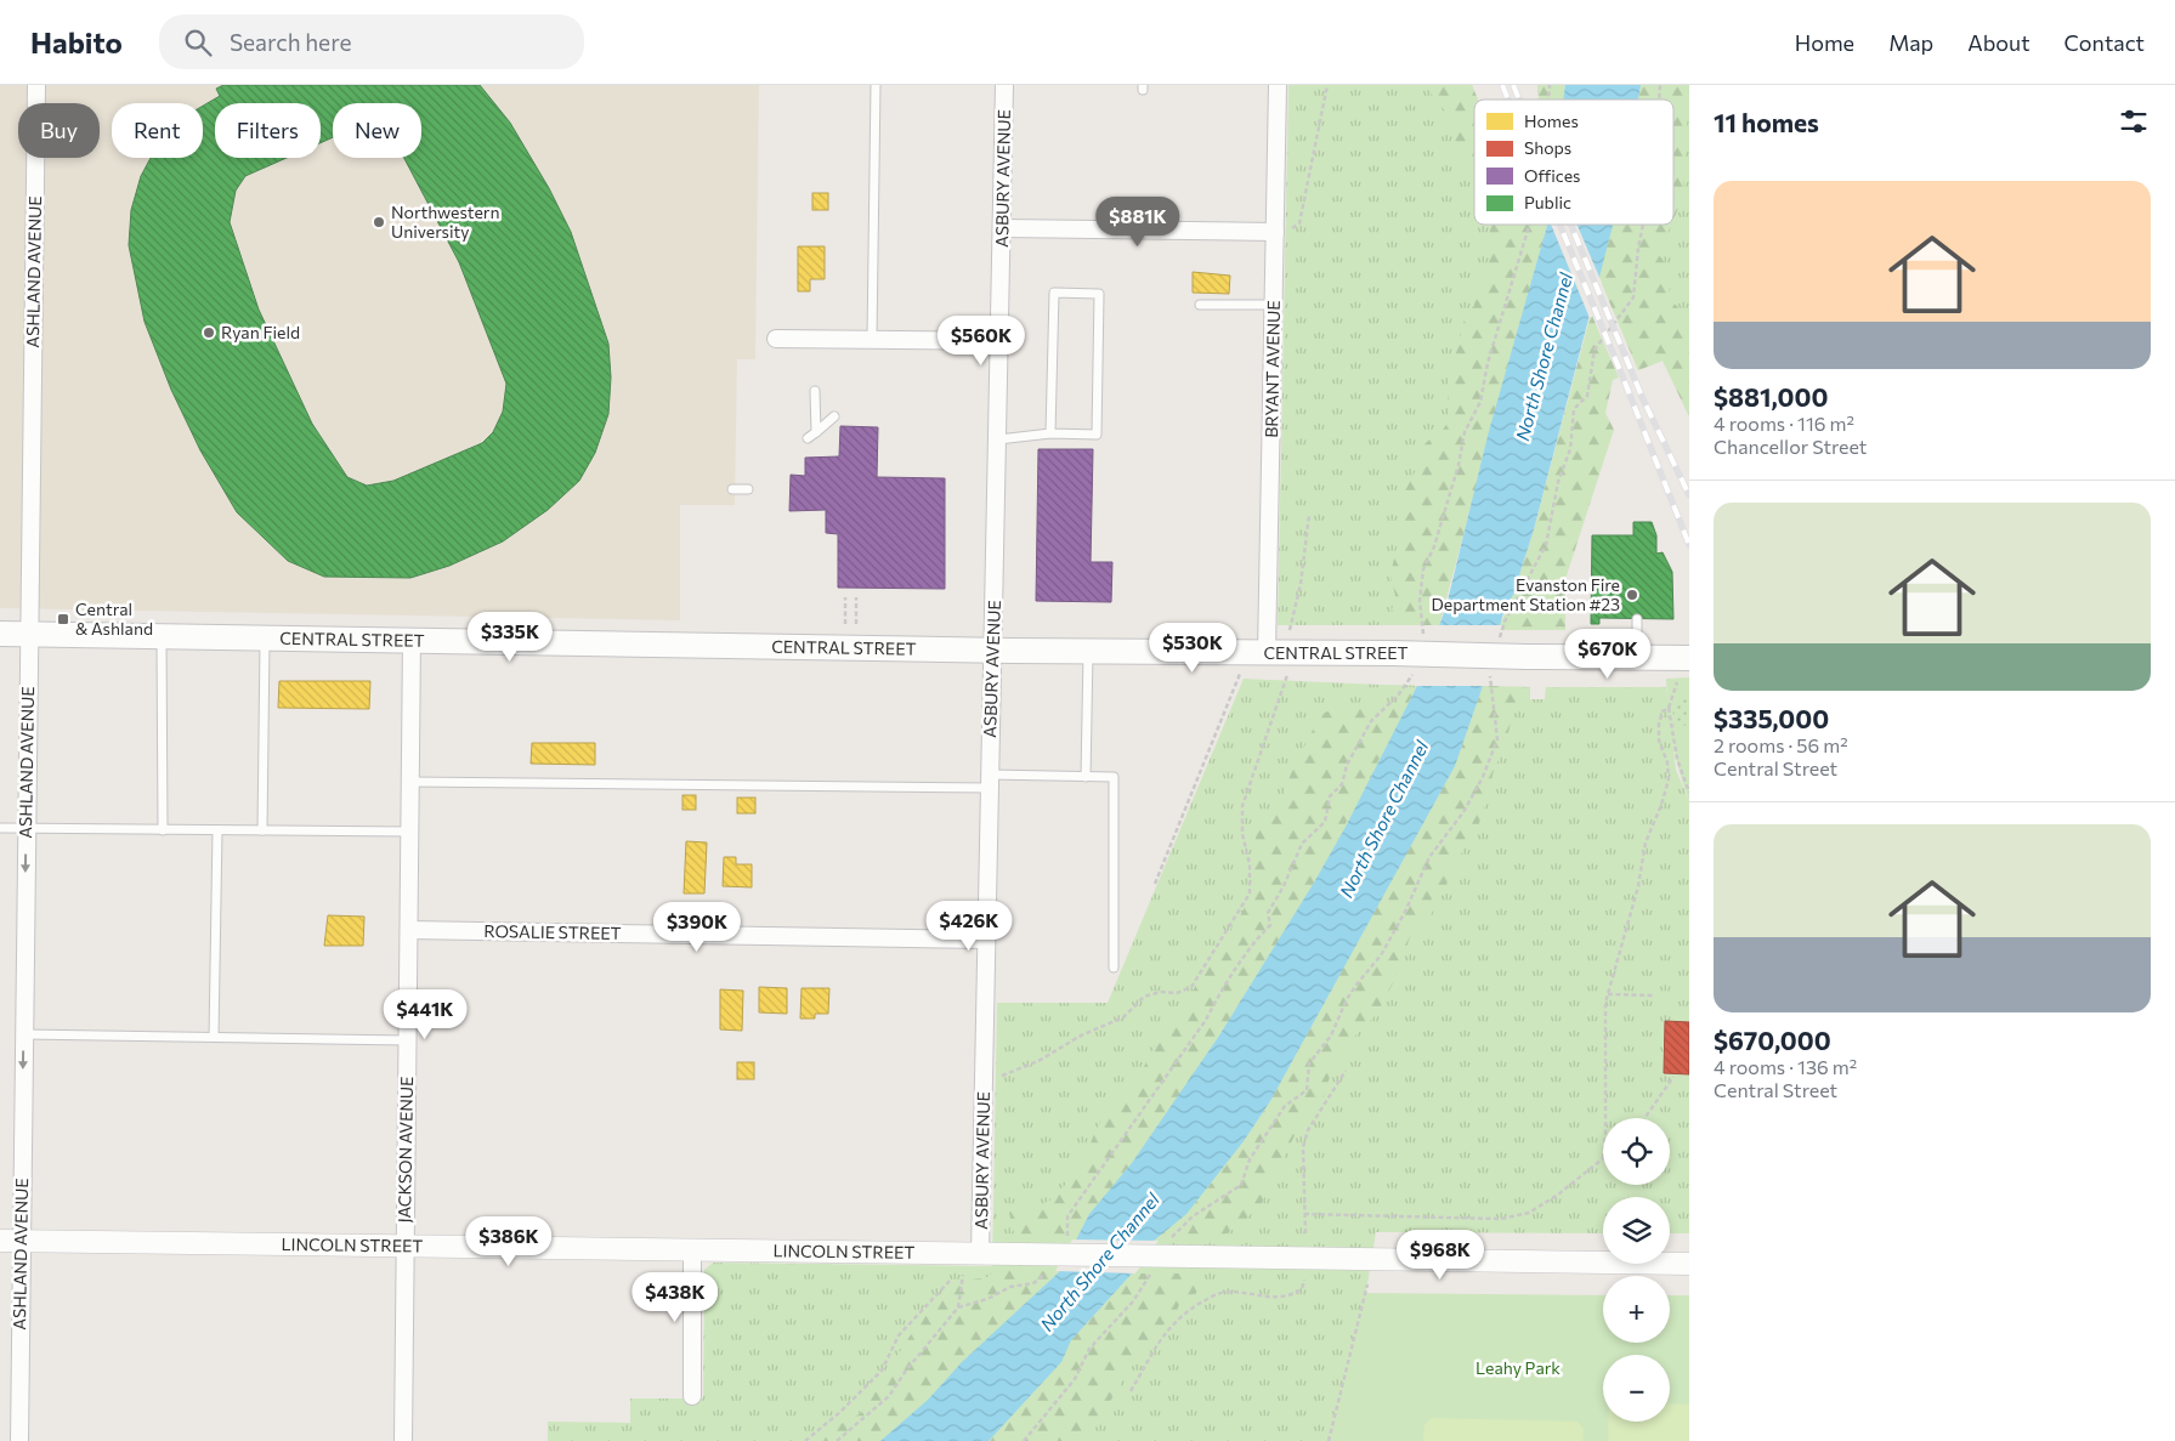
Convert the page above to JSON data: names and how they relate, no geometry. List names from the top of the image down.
{
  "streets": {
    "main road": ["CENTRAL STREET"],
    "street": [
      "ASBURY AVENUE",
      "ASHLAND AVENUE",
      "BRYANT AVENUE",
      "ROSALIE STREET",
      "JACKSON AVENUE",
      "LINCOLN STREET"
    ]
  },
  "crossings": [
    ["ASBURY AVENUE", "CENTRAL STREET"],
    ["ASBURY AVENUE", "ROSALIE STREET"],
    ["ASBURY AVENUE", "LINCOLN STREET"],
    ["ASHLAND AVENUE", "CENTRAL STREET"],
    ["ASHLAND AVENUE", "LINCOLN STREET"],
    ["BRYANT AVENUE", "CENTRAL STREET"],
    ["CENTRAL STREET", "JACKSON AVENUE"],
    ["ROSALIE STREET", "JACKSON AVENUE"],
    ["JACKSON AVENUE", "LINCOLN STREET"]
  ],
  "water": ["North Shore Channel"],
  "parks": ["Leahy Park"],
  "places": {
    "other": ["Northwestern University", "Ryan Field", "Evanston Fire Department Station #23"],
    "transit": ["Central & Ashland"]
  },
  "legend": [
    "Homes",
    "Shops",
    "Offices",
    "Public"
  ],
  "page": {
    "header": "Habito",
    "search": "Search here",
    "nav": [
      "Home",
      "Map",
      "About",
      "Contact"
    ],
    "heading": "11 homes",
    "chip": [
      "Buy",
      "Rent",
      "Filters",
      "New"
    ],
    "list": [
      {
        "name": "$881,000",
        "note": "4 rooms · 116 m² · Chancellor Street"
      },
      {
        "name": "$335,000",
        "note": "2 rooms · 56 m² · Central Street"
      },
      {
        "name": "$670,000",
        "note": "4 rooms · 136 m² · Central Street"
      }
    ],
    "price": [
      "$881K",
      "$560K",
      "$335K",
      "$530K",
      "$670K",
      "$426K",
      "$390K",
      "$441K",
      "$386K",
      "$968K",
      "$438K"
    ],
    "map_buttons": ["+", "−"]
  }
}
